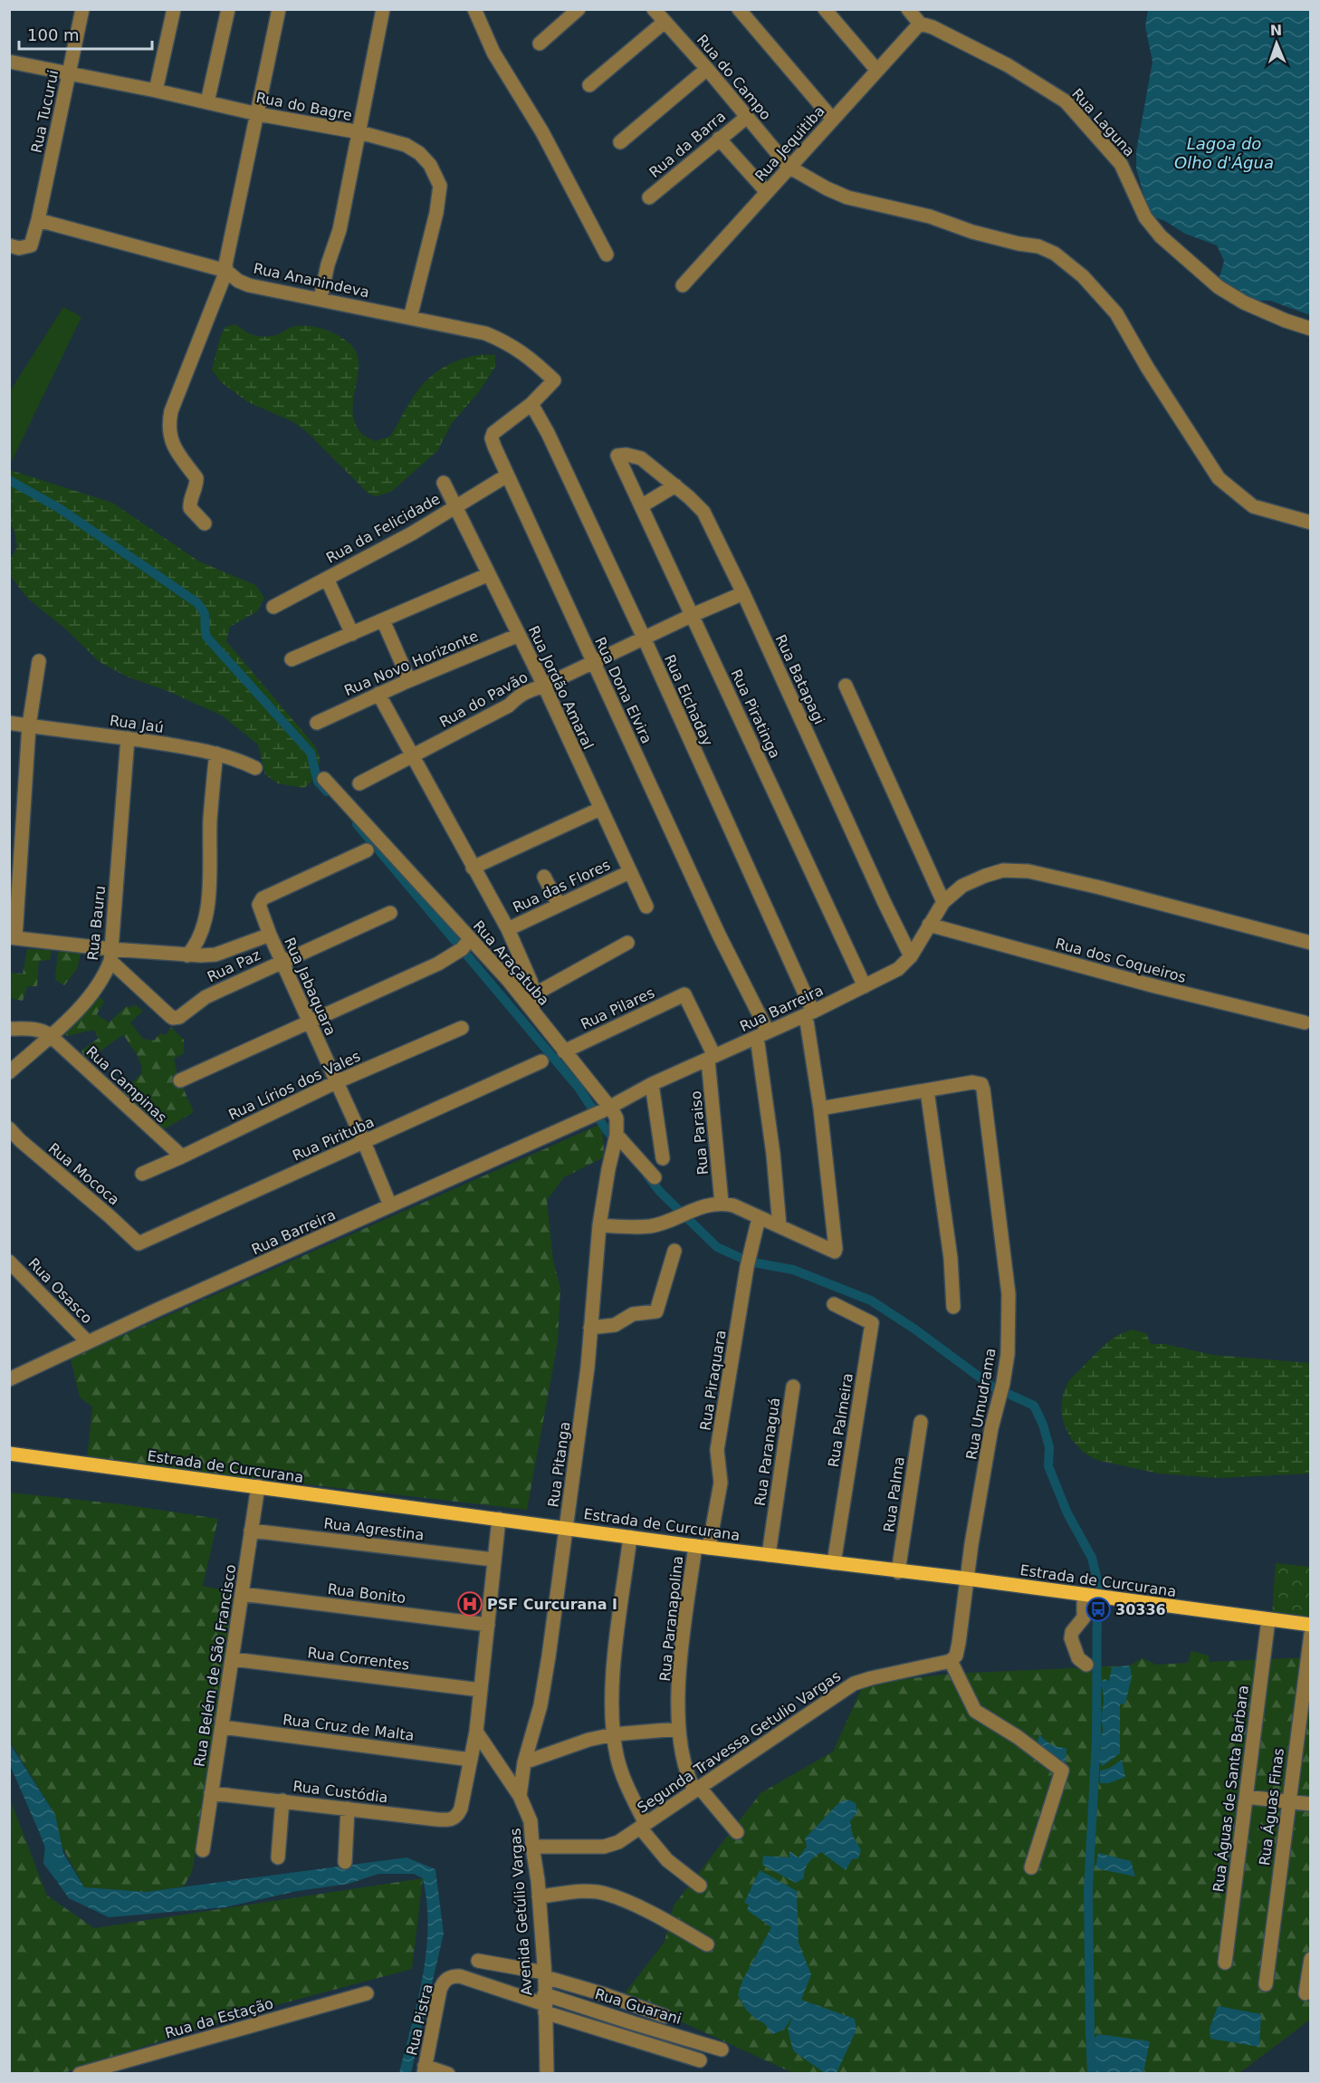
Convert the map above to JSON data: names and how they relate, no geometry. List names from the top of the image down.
{
  "streets": {
    "main road": ["Estrada de Curcurana"],
    "street": [
      "Rua do Campo",
      "Rua do Bagre",
      "Rua Tucurui",
      "Rua Laguna",
      "Rua Jequitiba",
      "Rua da Barra",
      "Rua Ananindeva",
      "Rua da Felicidade",
      "Rua Novo Horizonte",
      "Rua Batapagi",
      "Rua Jordão Amaral",
      "Rua Dona Elvira",
      "Rua do Pavão",
      "Rua Elchaday",
      "Rua Piratinga",
      "Rua Jaú",
      "Rua das Flores",
      "Rua Bauru",
      "Rua dos Coqueiros",
      "Rua Araçatuba",
      "Rua Paz",
      "Rua Jabaquara",
      "Rua Pilares",
      "Rua Barreira",
      "Rua Campinas",
      "Rua Lírios dos Vales",
      "Rua Paraiso",
      "Rua Pirituba",
      "Rua Mococa",
      "Rua Osasco",
      "Rua Piraquara",
      "Rua Umudrama",
      "Rua Palmeira",
      "Rua Paranaguá",
      "Rua Pitanga",
      "Rua Palma",
      "Rua Agrestina",
      "Rua Bonito",
      "Rua Paranapolina",
      "Rua Correntes",
      "Rua Belém de São Francisco",
      "Rua Cruz de Malta",
      "Segunda Travessa Getulio Vargas",
      "Rua Águas de Santa Barbara",
      "Rua Custódia",
      "Rua Águas Finas",
      "Avenida Getúlio Vargas",
      "Rua Guarani",
      "Rua da Estação",
      "Rua Pistra"
    ]
  },
  "crossings": [
    ["Rua do Campo", "Rua Jequitiba"],
    ["Rua do Campo", "Rua da Barra"],
    ["Rua do Bagre", "Rua Tucurui"],
    ["Rua do Bagre", "Rua Ananindeva"],
    ["Rua Tucurui", "Rua Ananindeva"],
    ["Rua Laguna", "Rua Jequitiba"],
    ["Rua Ananindeva", "Rua Dona Elvira"],
    ["Rua da Felicidade", "Rua Jordão Amaral"],
    ["Rua da Felicidade", "Rua Dona Elvira"],
    ["Rua Novo Horizonte", "Rua Jordão Amaral"],
    ["Rua Batapagi", "Rua do Pavão"],
    ["Rua Batapagi", "Rua Piratinga"],
    ["Rua Batapagi", "Rua Barreira"],
    ["Rua Jordão Amaral", "Rua do Pavão"],
    ["Rua Jordão Amaral", "Rua das Flores"],
    ["Rua Dona Elvira", "Rua do Pavão"],
    ["Rua Dona Elvira", "Rua Elchaday"],
    ["Rua Dona Elvira", "Rua Barreira"],
    ["Rua do Pavão", "Rua Elchaday"],
    ["Rua do Pavão", "Rua Piratinga"],
    ["Rua Elchaday", "Rua Barreira"],
    ["Rua Piratinga", "Rua Barreira"],
    ["Rua Jaú", "Rua Bauru"],
    ["Rua Bauru", "Rua Paz"],
    ["Rua Bauru", "Rua Campinas"],
    ["Rua dos Coqueiros", "Rua Barreira"],
    ["Rua Araçatuba", "Rua Pilares"],
    ["Rua Araçatuba", "Rua Barreira"],
    ["Rua Araçatuba", "Rua Pitanga"],
    ["Rua Paz", "Rua Jabaquara"],
    ["Rua Jabaquara", "Rua Barreira"],
    ["Rua Jabaquara", "Rua Lírios dos Vales"],
    ["Rua Jabaquara", "Rua Pirituba"],
    ["Rua Pilares", "Rua Barreira"],
    ["Rua Pilares", "Rua Paraiso"],
    ["Rua Barreira", "Rua Paraiso"],
    ["Rua Barreira", "Rua Osasco"],
    ["Rua Campinas", "Rua Lírios dos Vales"],
    ["Rua Pirituba", "Rua Mococa"],
    ["Rua Piraquara", "Estrada de Curcurana"],
    ["Rua Piraquara", "Rua Paranapolina"],
    ["Rua Umudrama", "Estrada de Curcurana"],
    ["Rua Umudrama", "Segunda Travessa Getulio Vargas"],
    ["Rua Palmeira", "Estrada de Curcurana"],
    ["Rua Paranaguá", "Estrada de Curcurana"],
    ["Rua Pitanga", "Estrada de Curcurana"],
    ["Rua Pitanga", "Avenida Getúlio Vargas"],
    ["Estrada de Curcurana", "Rua Palma"],
    ["Estrada de Curcurana", "Rua Paranapolina"],
    ["Estrada de Curcurana", "Rua Belém de São Francisco"],
    ["Estrada de Curcurana", "Rua Águas de Santa Barbara"],
    ["Rua Agrestina", "Rua Belém de São Francisco"],
    ["Rua Bonito", "Rua Belém de São Francisco"],
    ["Rua Paranapolina", "Segunda Travessa Getulio Vargas"],
    ["Rua Correntes", "Rua Belém de São Francisco"],
    ["Rua Belém de São Francisco", "Rua Cruz de Malta"],
    ["Rua Belém de São Francisco", "Rua Custódia"],
    ["Rua Cruz de Malta", "Rua Custódia"],
    ["Segunda Travessa Getulio Vargas", "Avenida Getúlio Vargas"],
    ["Avenida Getúlio Vargas", "Rua Guarani"],
    ["Avenida Getúlio Vargas", "Rua Pistra"],
    ["Rua Guarani", "Rua Pistra"]
  ],
  "water": ["Lagoa do Olho d'Água"],
  "places": {
    "hospital": ["PSF Curcurana I"],
    "bus stop": ["30336"]
  },
  "scale_bar": "100 m",
  "north": "top"
}
